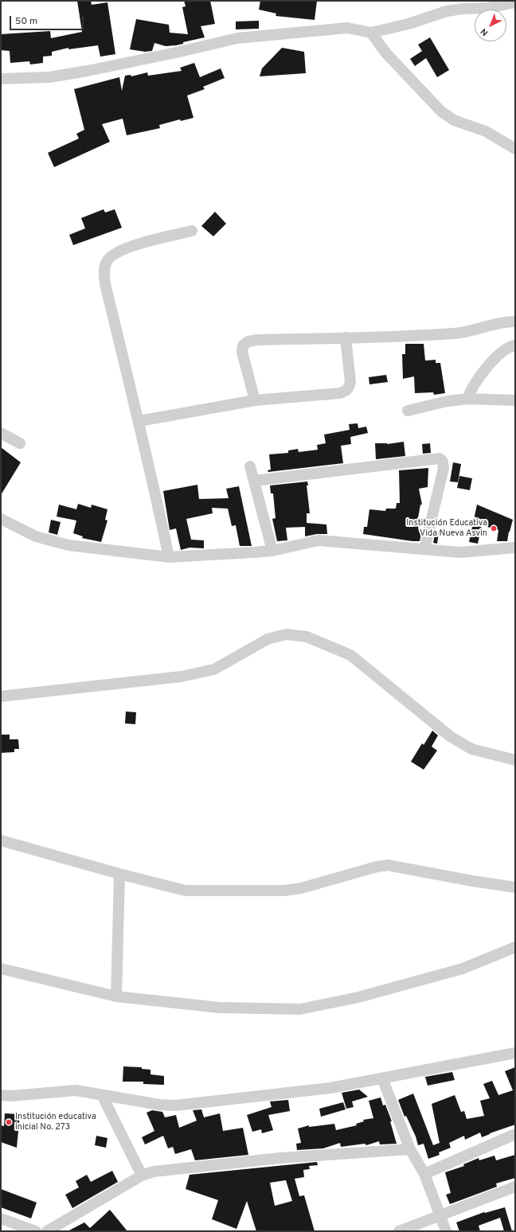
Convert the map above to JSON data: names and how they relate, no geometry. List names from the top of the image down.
{
  "places": ["Institución Educativa Vida Nueva Asvin", "Institución educativa inicial No. 273"],
  "scale_bar": "50 m",
  "north": "bottom left"
}
